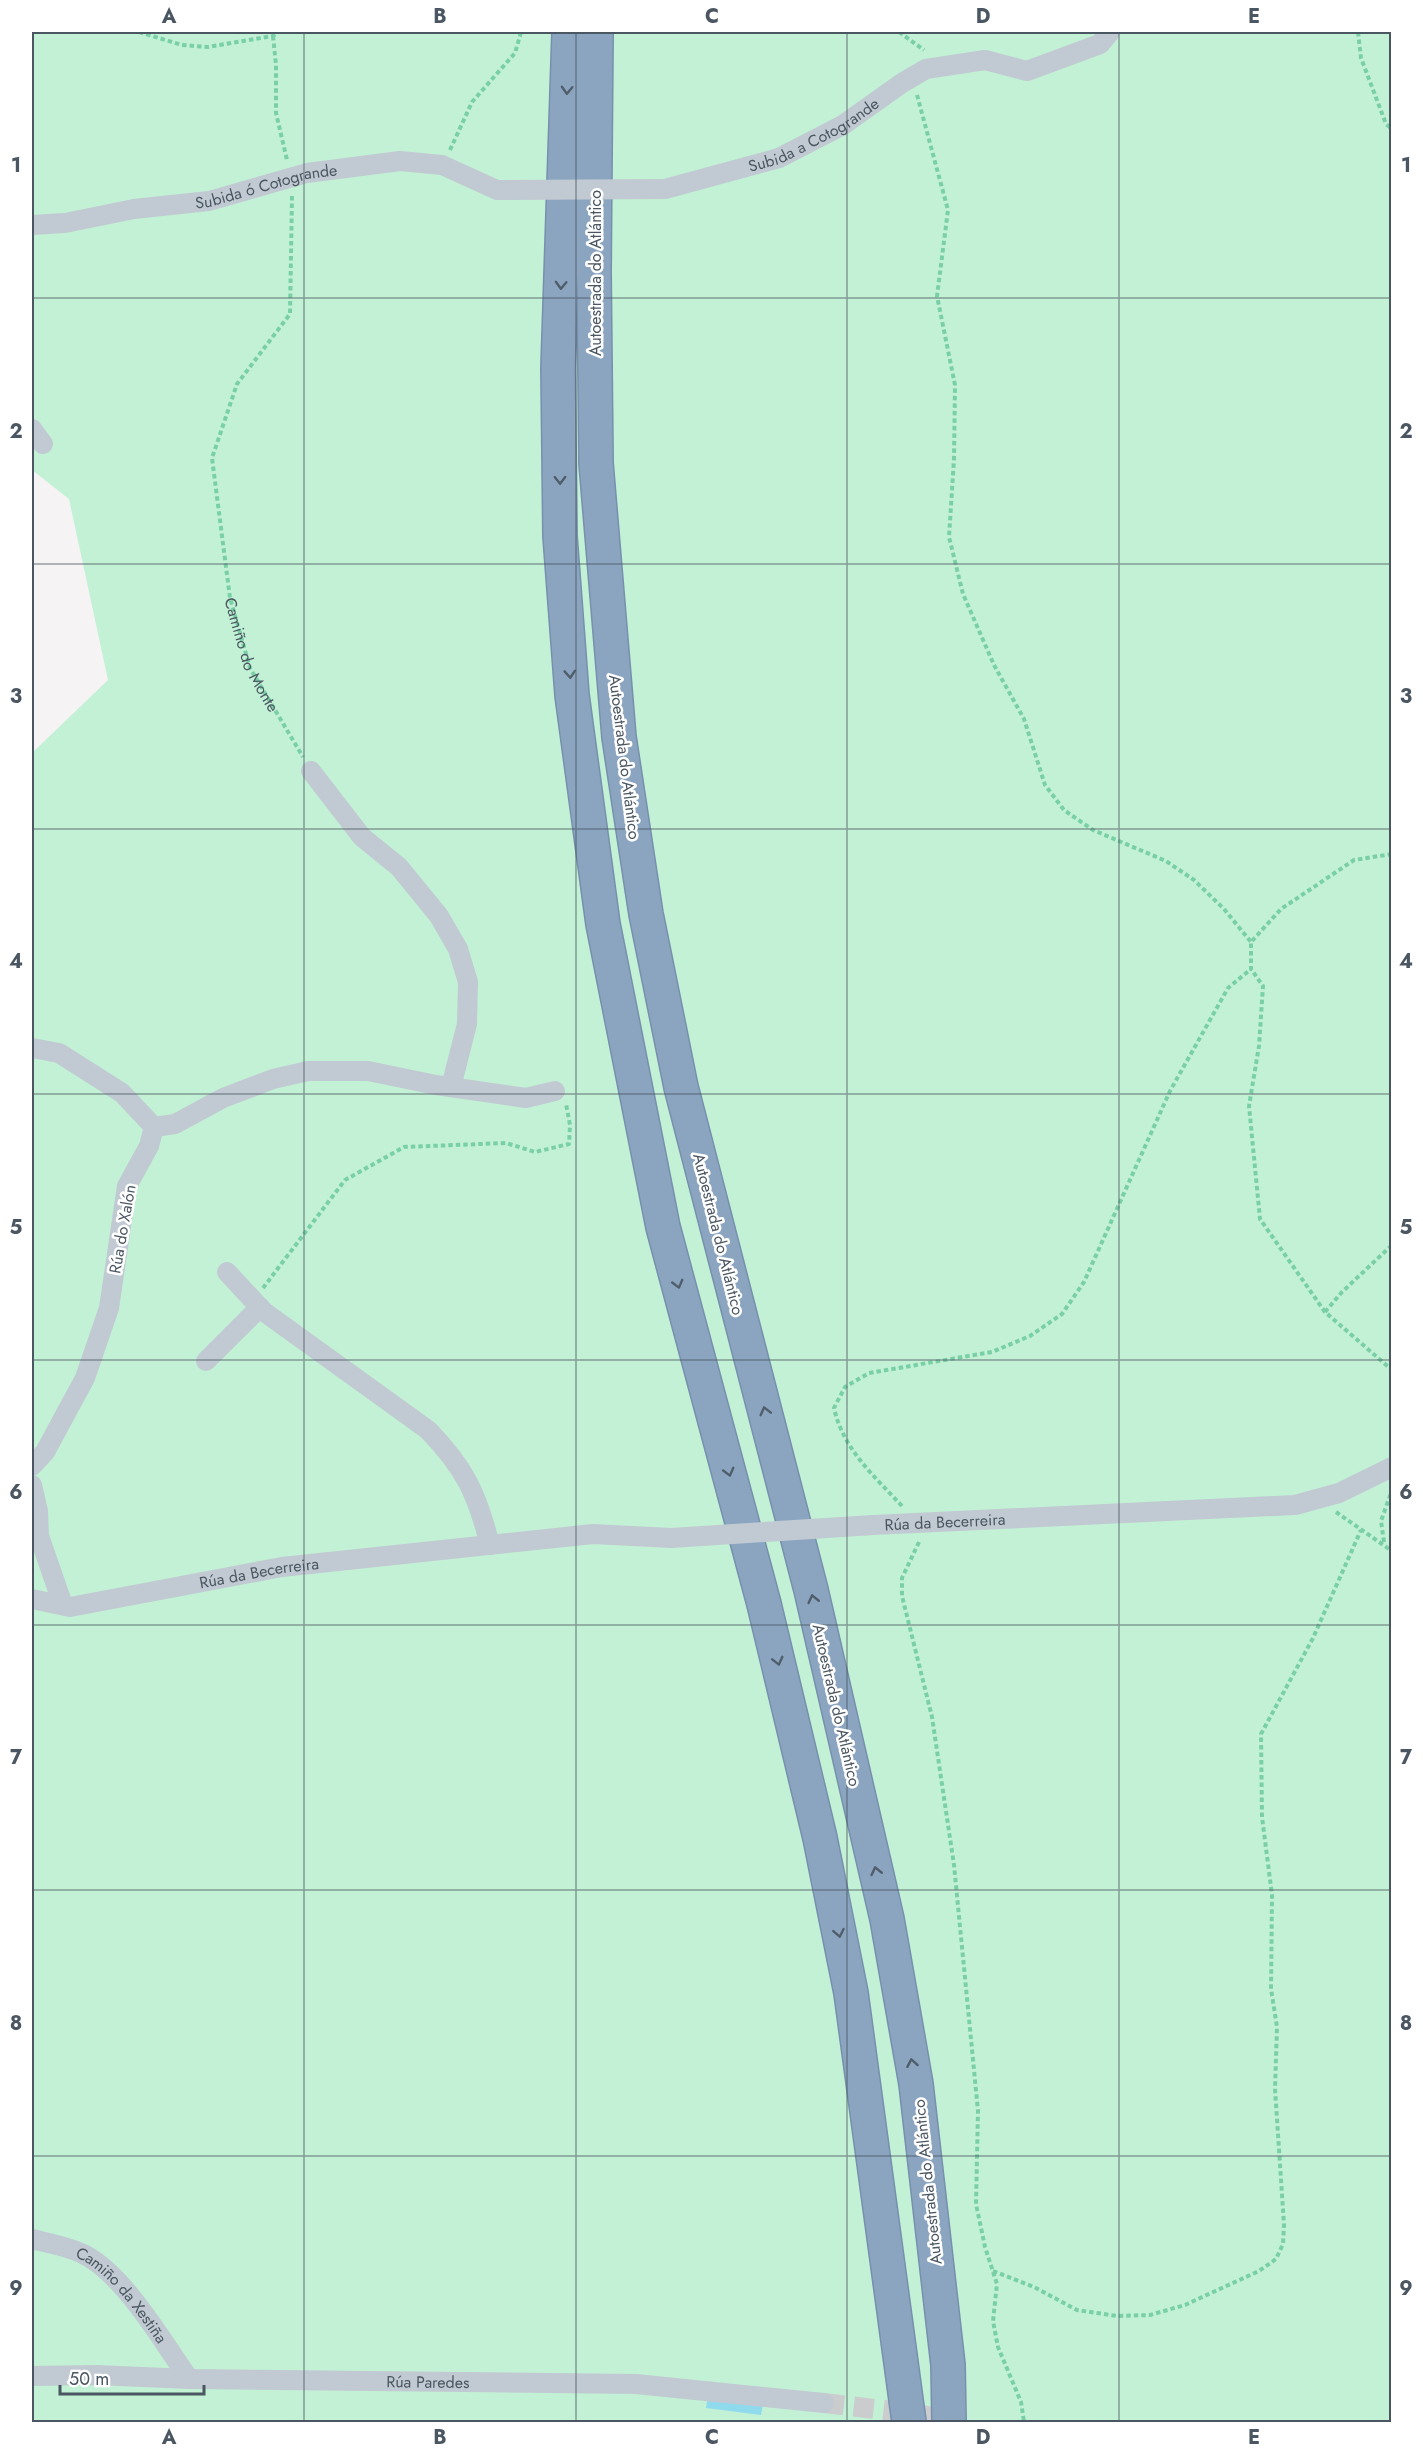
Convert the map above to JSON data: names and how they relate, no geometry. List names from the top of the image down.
{
  "streets": {
    "highway": ["Autoestrada do Atlántico"],
    "street": [
      "Subida a Cotogrande",
      "Subida ó Cotogrande",
      "Rúa do Xalón",
      "Rúa da Becerreira",
      "Camiño da Xestiña",
      "Rúa Paredes"
    ],
    "path": ["Camiño do Monte"]
  },
  "crossings": [
    ["Subida a Cotogrande", "Subida ó Cotogrande"],
    ["Subida ó Cotogrande", "Camiño do Monte"],
    ["Camiño da Xestiña", "Rúa Paredes"]
  ],
  "scale_bar": "50 m",
  "grid": {
    "columns": [
      "A",
      "B",
      "C",
      "D",
      "E"
    ],
    "rows": [
      "1",
      "2",
      "3",
      "4",
      "5",
      "6",
      "7",
      "8",
      "9"
    ]
  }
}
